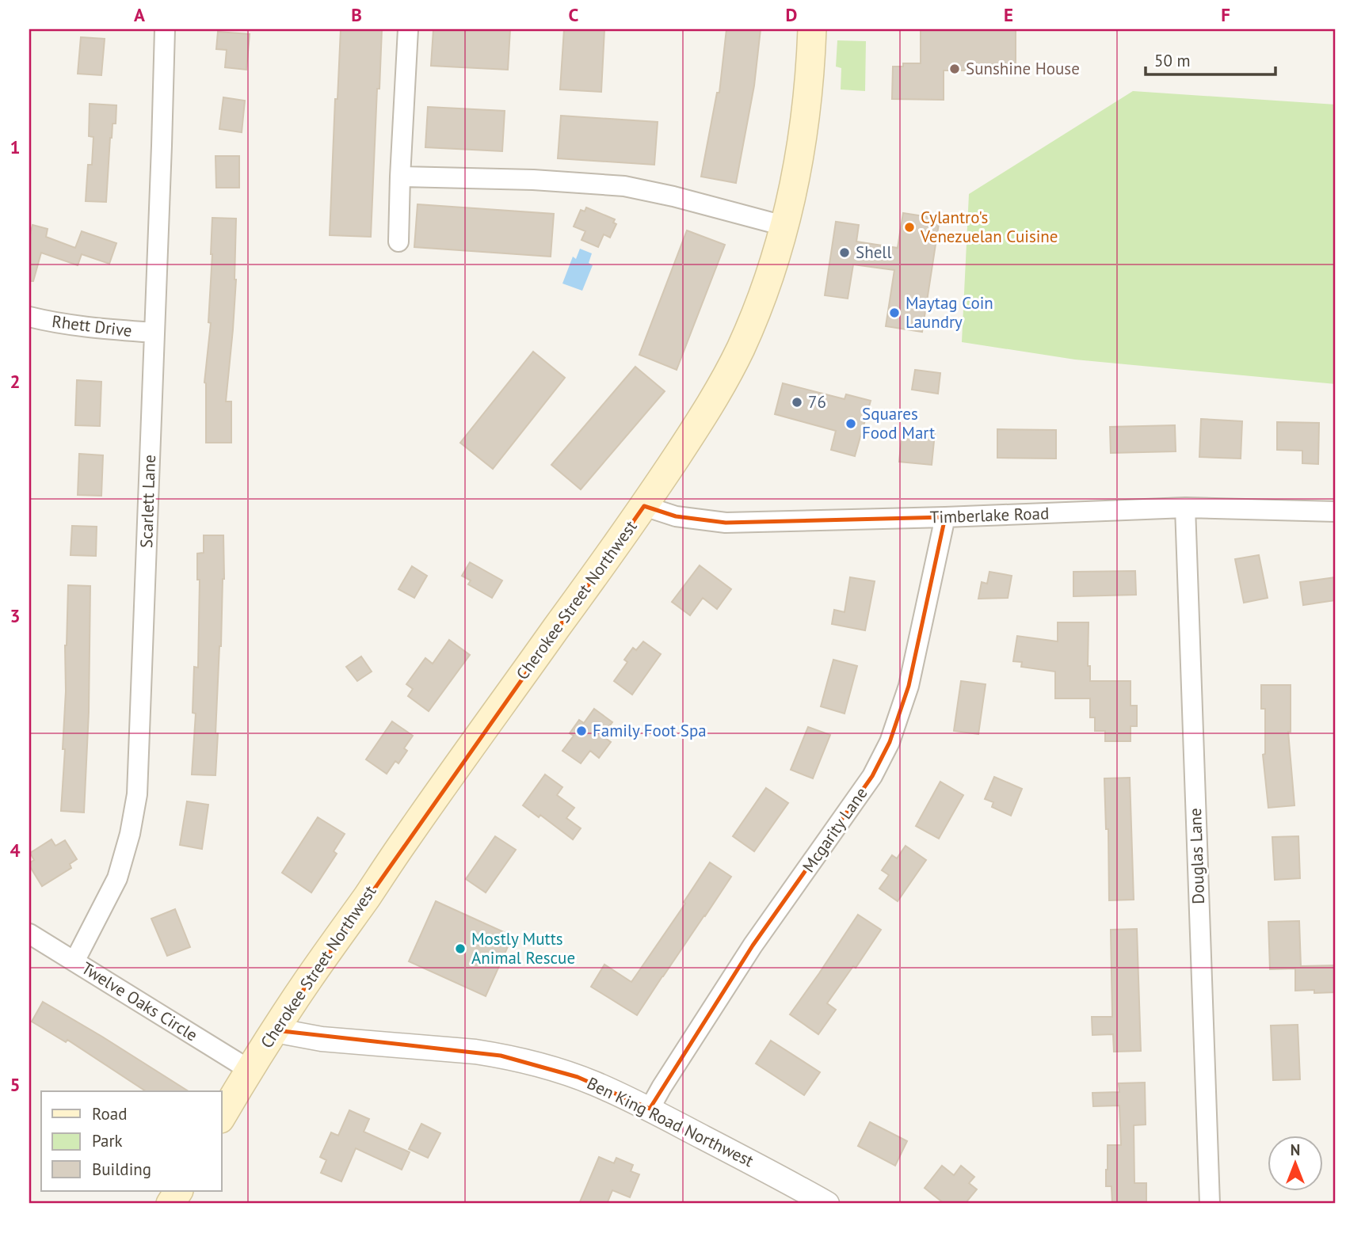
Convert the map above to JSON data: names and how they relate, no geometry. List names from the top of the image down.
{
  "streets": {
    "main road": ["Cherokee Street Northwest"],
    "street": [
      "Rhett Drive",
      "Scarlett Lane",
      "Timberlake Road",
      "Mcgarity Lane",
      "Douglas Lane",
      "Twelve Oaks Circle",
      "Ben King Road Northwest"
    ]
  },
  "crossings": [
    ["Rhett Drive", "Scarlett Lane"],
    ["Scarlett Lane", "Twelve Oaks Circle"],
    ["Timberlake Road", "Cherokee Street Northwest"],
    ["Timberlake Road", "Mcgarity Lane"],
    ["Timberlake Road", "Douglas Lane"],
    ["Cherokee Street Northwest", "Twelve Oaks Circle"],
    ["Cherokee Street Northwest", "Ben King Road Northwest"],
    ["Mcgarity Lane", "Ben King Road Northwest"]
  ],
  "places": [
    "Sunshine House",
    "Cylantro's Venezuelan Cuisine",
    "Shell",
    "Maytag Coin Laundry",
    "76",
    "Squares Food Mart",
    "Family Foot Spa",
    "Mostly Mutts Animal Rescue"
  ],
  "legend": ["Road", "Park", "Building"],
  "scale_bar": "50 m",
  "north": "top",
  "grid": {
    "columns": [
      "A",
      "B",
      "C",
      "D",
      "E",
      "F"
    ],
    "rows": [
      "1",
      "2",
      "3",
      "4",
      "5"
    ]
  }
}
